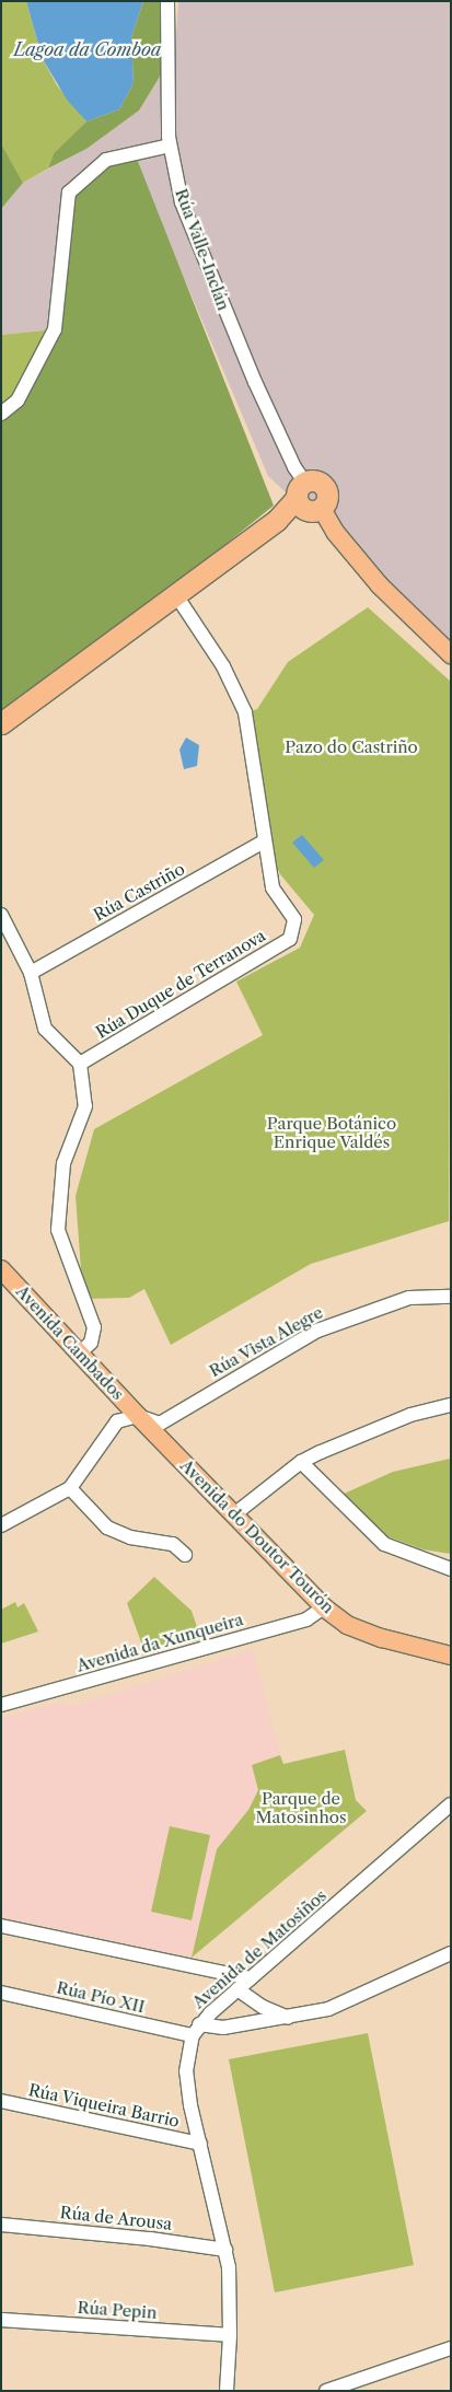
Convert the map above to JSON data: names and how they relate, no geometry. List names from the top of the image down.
{
  "streets": {
    "main road": ["Rúa Valle-Inclán", "Avenida Cambados", "Avenida do Doutor Tourón"],
    "street": [
      "Rúa Castriño",
      "Rúa Duque de Terranova",
      "Rúa Vista Alegre",
      "Avenida da Xunqueira",
      "Avenida de Matosiños",
      "Rúa Pío XII",
      "Rúa Viqueira Barrio",
      "Rúa de Arousa",
      "Rúa Pepin"
    ]
  },
  "crossings": [
    ["Rúa Castriño", "Rúa Duque de Terranova"],
    ["Rúa Vista Alegre", "Avenida Cambados"],
    ["Rúa Vista Alegre", "Avenida do Doutor Tourón"],
    ["Avenida Cambados", "Avenida do Doutor Tourón"],
    ["Avenida do Doutor Tourón", "Avenida da Xunqueira"],
    ["Avenida de Matosiños", "Rúa Pío XII"]
  ],
  "water": ["Lagoa da Comboa"],
  "parks": ["Pazo do Castriño", "Parque Botánico Enrique Valdés", "Parque de Matosinhos"]
}
